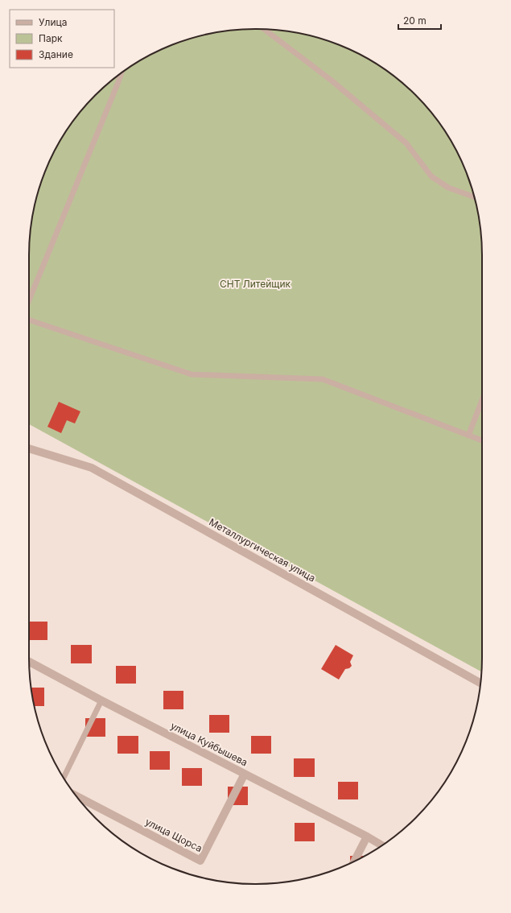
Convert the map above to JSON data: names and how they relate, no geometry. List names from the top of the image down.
{
  "streets": {
    "street": ["Металлургическая улица", "улица Куйбышева", "улица Щорса"]
  },
  "crossings": [
    ["улица Куйбышева", "улица Щорса"]
  ],
  "parks": ["СНТ Литейщик"],
  "legend": ["Улица", "Парк", "Здание"],
  "scale_bar": "20 m"
}
